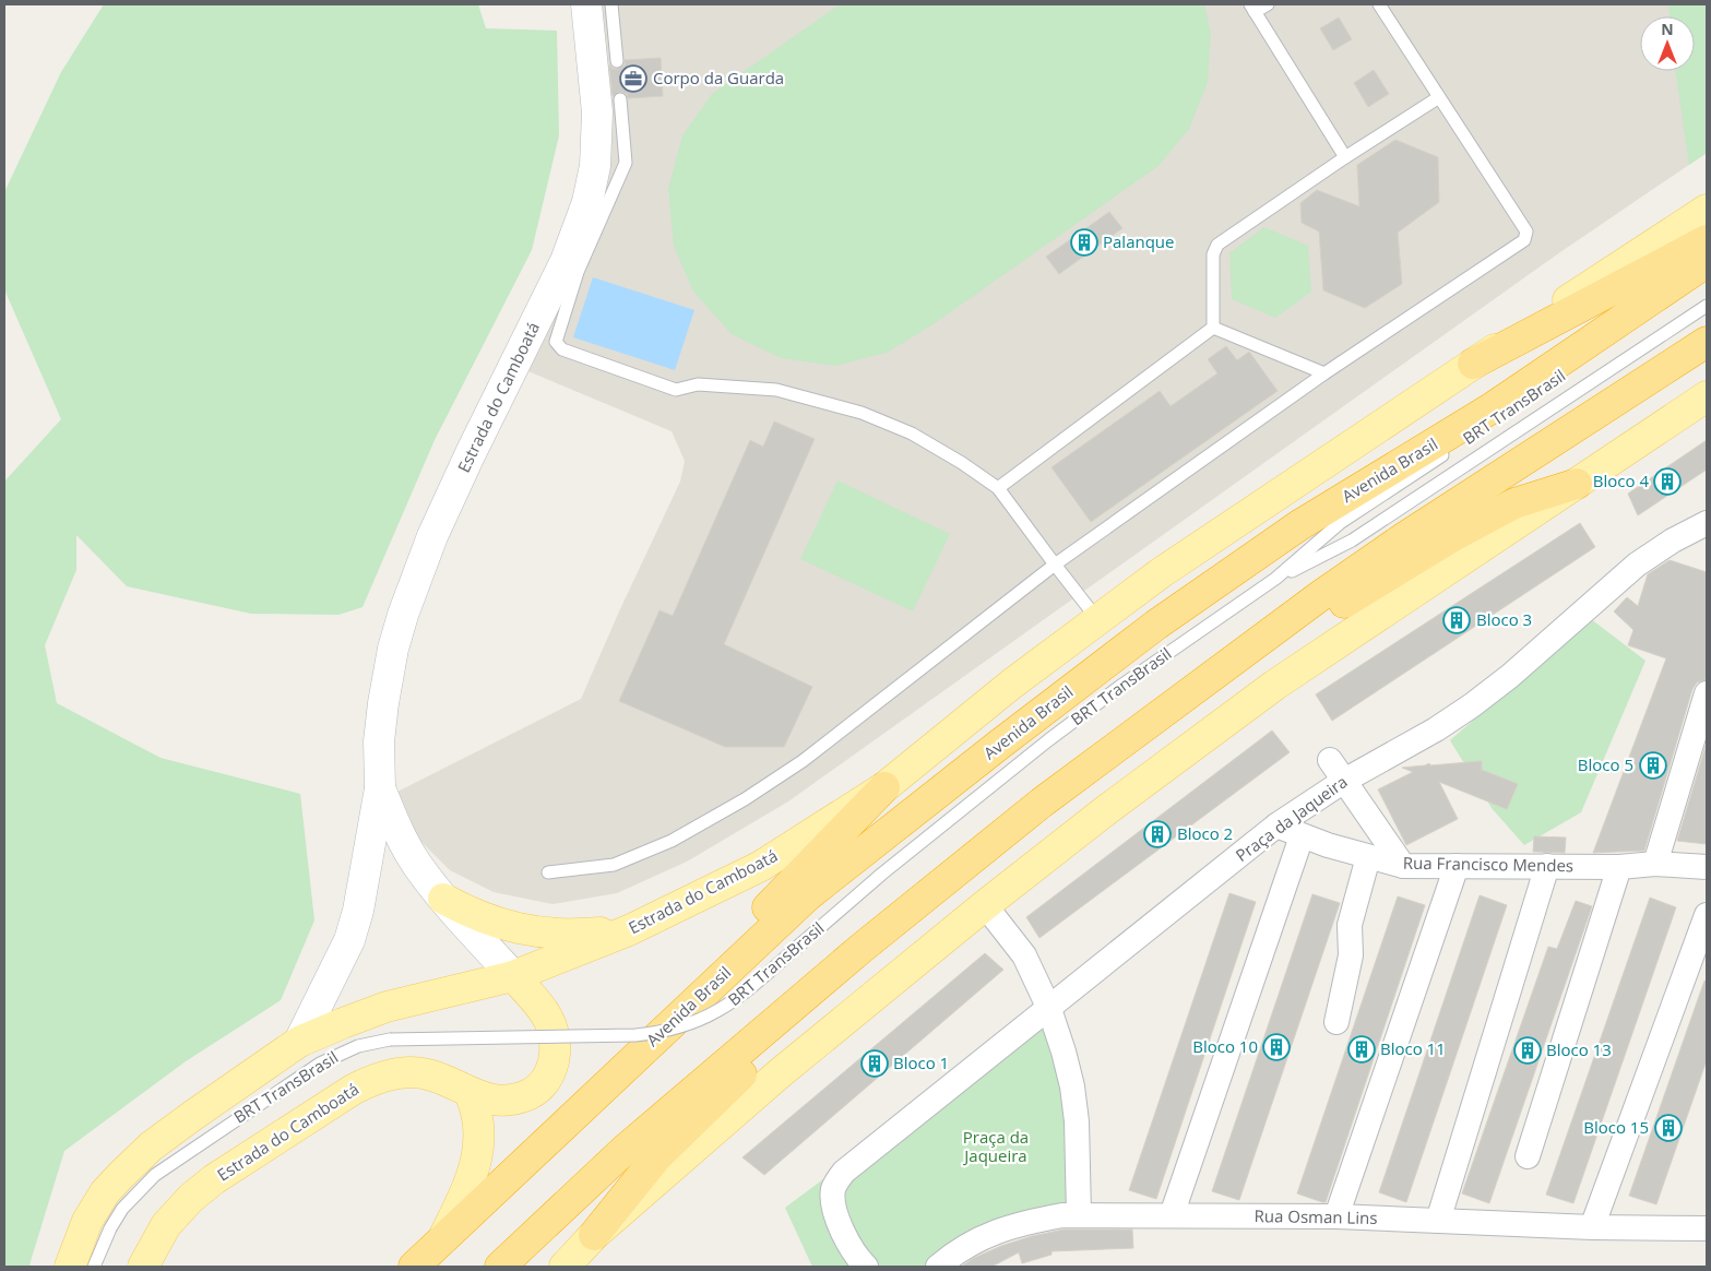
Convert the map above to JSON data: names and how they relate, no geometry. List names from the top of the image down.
{
  "streets": {
    "highway": ["Avenida Brasil"],
    "main road": ["Estrada do Camboatá"],
    "street": ["Praça da Jaqueira", "Rua Francisco Mendes", "Rua Osman Lins"],
    "lane": ["BRT TransBrasil"]
  },
  "crossings": [
    ["Praça da Jaqueira", "Rua Francisco Mendes"]
  ],
  "parks": ["Praça da Jaqueira"],
  "places": {
    "office": ["Corpo da Guarda"],
    "building": [
      "Palanque",
      "Bloco 4",
      "Bloco 3",
      "Bloco 5",
      "Bloco 2",
      "Bloco 10",
      "Bloco 11",
      "Bloco 13",
      "Bloco 1",
      "Bloco 15"
    ]
  },
  "north": "top"
}
